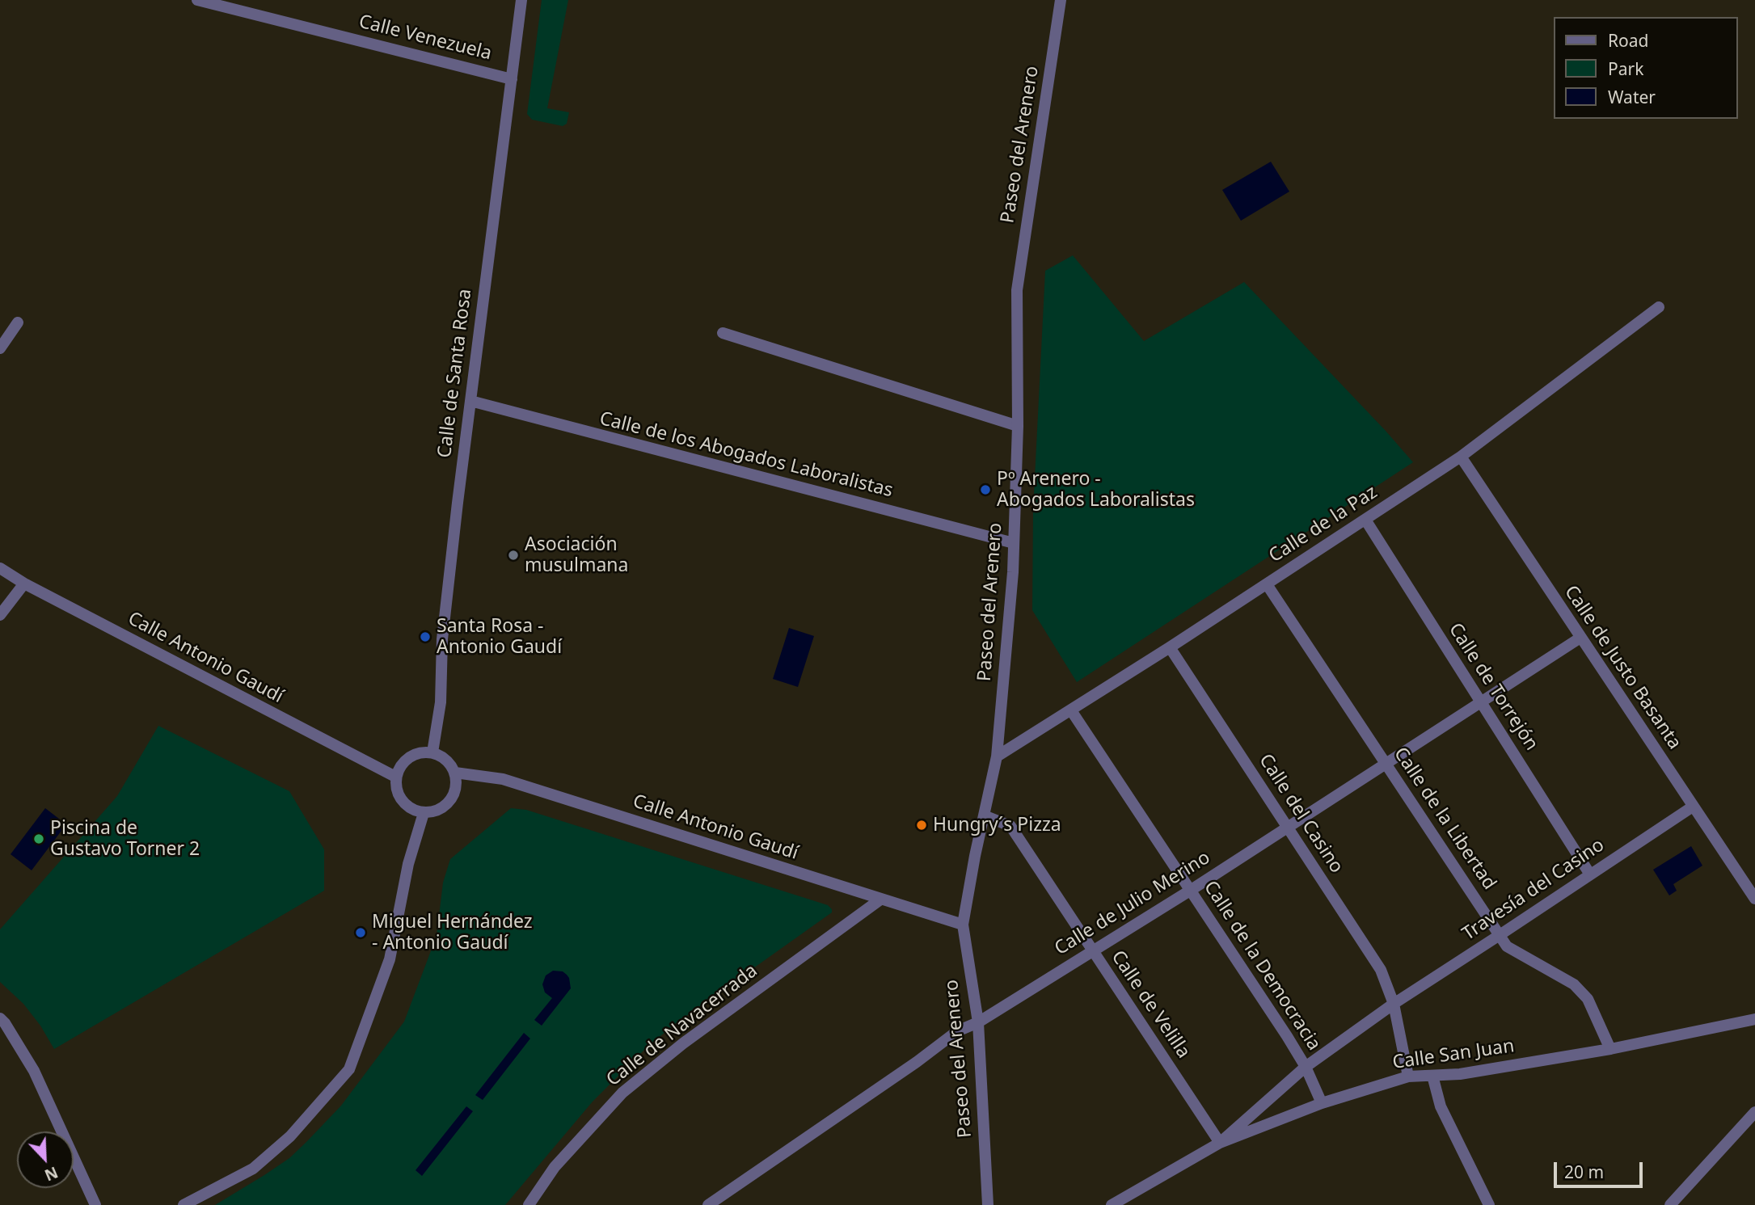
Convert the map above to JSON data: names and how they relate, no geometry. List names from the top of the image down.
{
  "streets": {
    "street": [
      "Calle Venezuela",
      "Paseo del Arenero",
      "Calle de Santa Rosa",
      "Calle de los Abogados Laboralistas",
      "Calle de la Paz",
      "Calle Antonio Gaudí",
      "Calle de Justo Basanta",
      "Calle de Torrejón",
      "Calle del Casino",
      "Calle de la Libertad",
      "Travesía del Casino",
      "Calle de Julio Merino",
      "Calle de la Democracia",
      "Calle de Velilla",
      "Calle de Navacerrada",
      "Calle San Juan"
    ]
  },
  "crossings": [
    ["Calle Venezuela", "Calle de Santa Rosa"],
    ["Paseo del Arenero", "Calle de los Abogados Laboralistas"],
    ["Paseo del Arenero", "Calle de la Paz"],
    ["Paseo del Arenero", "Calle Antonio Gaudí"],
    ["Paseo del Arenero", "Calle de Julio Merino"],
    ["Paseo del Arenero", "Calle de Velilla"],
    ["Calle de Santa Rosa", "Calle de los Abogados Laboralistas"],
    ["Calle de Santa Rosa", "Calle Antonio Gaudí"],
    ["Calle de la Paz", "Calle de Justo Basanta"],
    ["Calle de la Paz", "Calle de Torrejón"],
    ["Calle de la Paz", "Calle del Casino"],
    ["Calle de la Paz", "Calle de la Libertad"],
    ["Calle de la Paz", "Calle de la Democracia"],
    ["Calle Antonio Gaudí", "Calle de Navacerrada"],
    ["Calle de Justo Basanta", "Travesía del Casino"],
    ["Calle de Justo Basanta", "Calle de Julio Merino"],
    ["Calle de Torrejón", "Travesía del Casino"],
    ["Calle de Torrejón", "Calle de Julio Merino"],
    ["Calle del Casino", "Travesía del Casino"],
    ["Calle del Casino", "Calle de Julio Merino"],
    ["Calle de la Libertad", "Travesía del Casino"],
    ["Calle de la Libertad", "Calle de Julio Merino"],
    ["Calle de la Libertad", "Calle San Juan"],
    ["Travesía del Casino", "Calle de la Democracia"],
    ["Travesía del Casino", "Calle de Velilla"],
    ["Travesía del Casino", "Calle San Juan"],
    ["Calle de Julio Merino", "Calle de la Democracia"],
    ["Calle de Julio Merino", "Calle de Velilla"],
    ["Calle de la Democracia", "Calle San Juan"],
    ["Calle de Velilla", "Calle San Juan"]
  ],
  "places": [
    "Pº Arenero - Abogados Laboralistas",
    "Asociación musulmana",
    "Santa Rosa - Antonio Gaudí",
    "Hungry´s Pizza",
    "Piscina de Gustavo Torner 2",
    "Miguel Hernández - Antonio Gaudí"
  ],
  "legend": ["Road", "Park", "Water"],
  "scale_bar": "20 m",
  "north": "bottom right"
}
